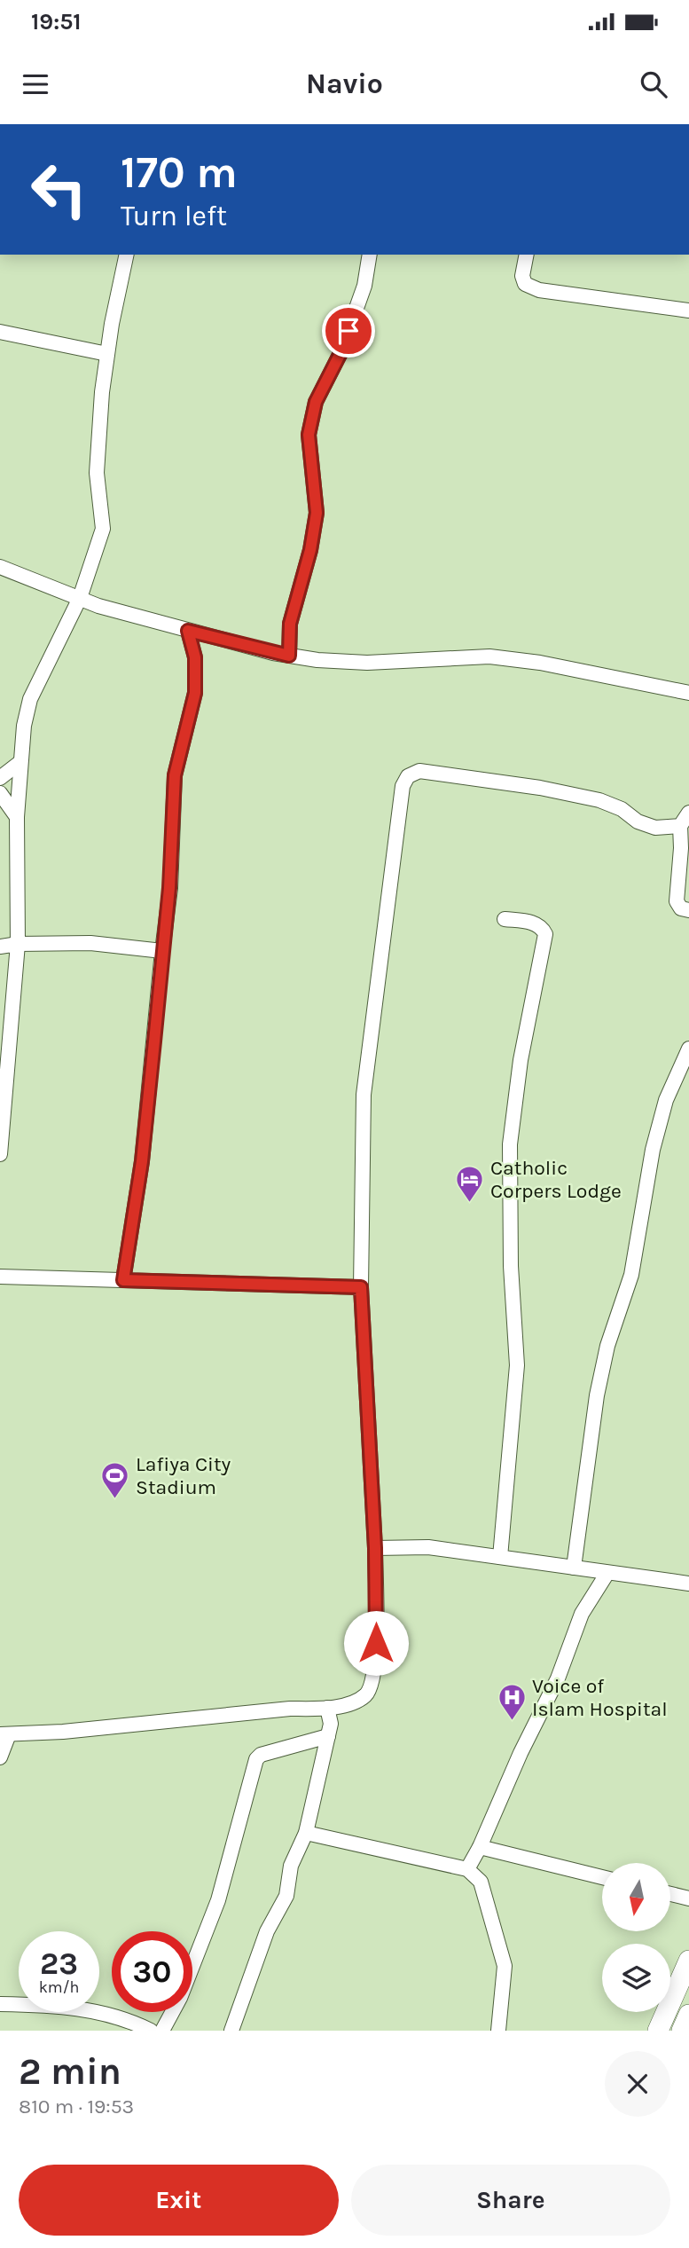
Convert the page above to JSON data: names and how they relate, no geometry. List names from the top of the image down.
{
  "places": {
    "hotel": ["Catholic Corpers Lodge"],
    "sports": ["Lafiya City Stadium"],
    "hospital": ["Voice of Islam Hospital"]
  },
  "north": "bottom",
  "page": {
    "status": "19:51",
    "header": "Navio",
    "turn": ["170 m", "Turn left"],
    "speed": "23 km/h",
    "limit": "30",
    "heading": ["2 min", "810 m · 19:53"],
    "buttons": ["Exit", "Share"]
  }
}
